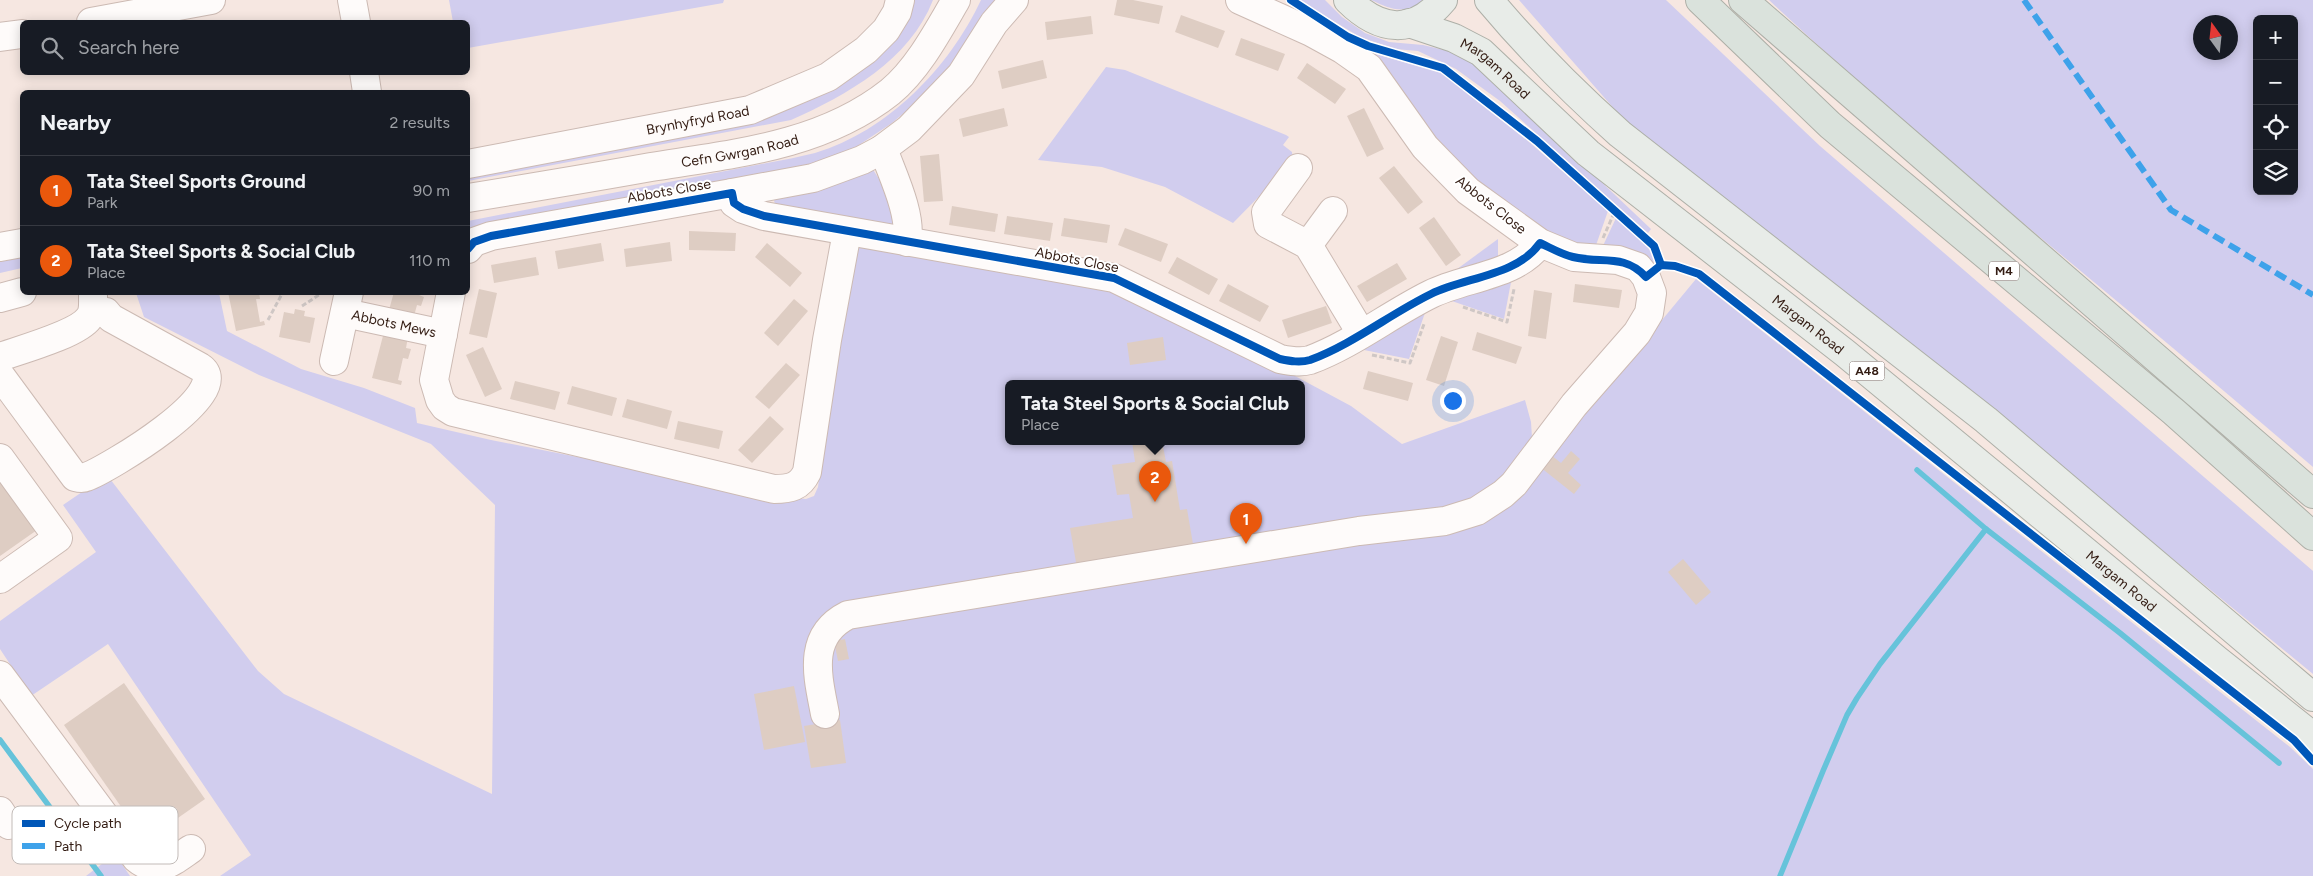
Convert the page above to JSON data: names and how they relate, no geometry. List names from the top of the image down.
{
  "streets": {
    "highway": ["M4"],
    "main road": ["Margam Road", "A48"],
    "street": [
      "Brynhyfryd Road",
      "Cefn Gwrgan Road",
      "Abbots Close",
      "Abbots Mews"
    ]
  },
  "legend": ["Cycle path", "Path"],
  "north": "top",
  "page": {
    "map_buttons": ["+", "−"],
    "search": "Search here",
    "heading": ["Nearby", "2 results"],
    "list": [
      {
        "mark": "1",
        "name": "Tata Steel Sports Ground",
        "note": "Park",
        "value": "90 m"
      },
      {
        "mark": "2",
        "name": "Tata Steel Sports & Social Club",
        "note": "Place",
        "value": "110 m"
      }
    ],
    "popup": ["Tata Steel Sports & Social Club", "Place"],
    "pins": ["2", "1"]
  }
}
